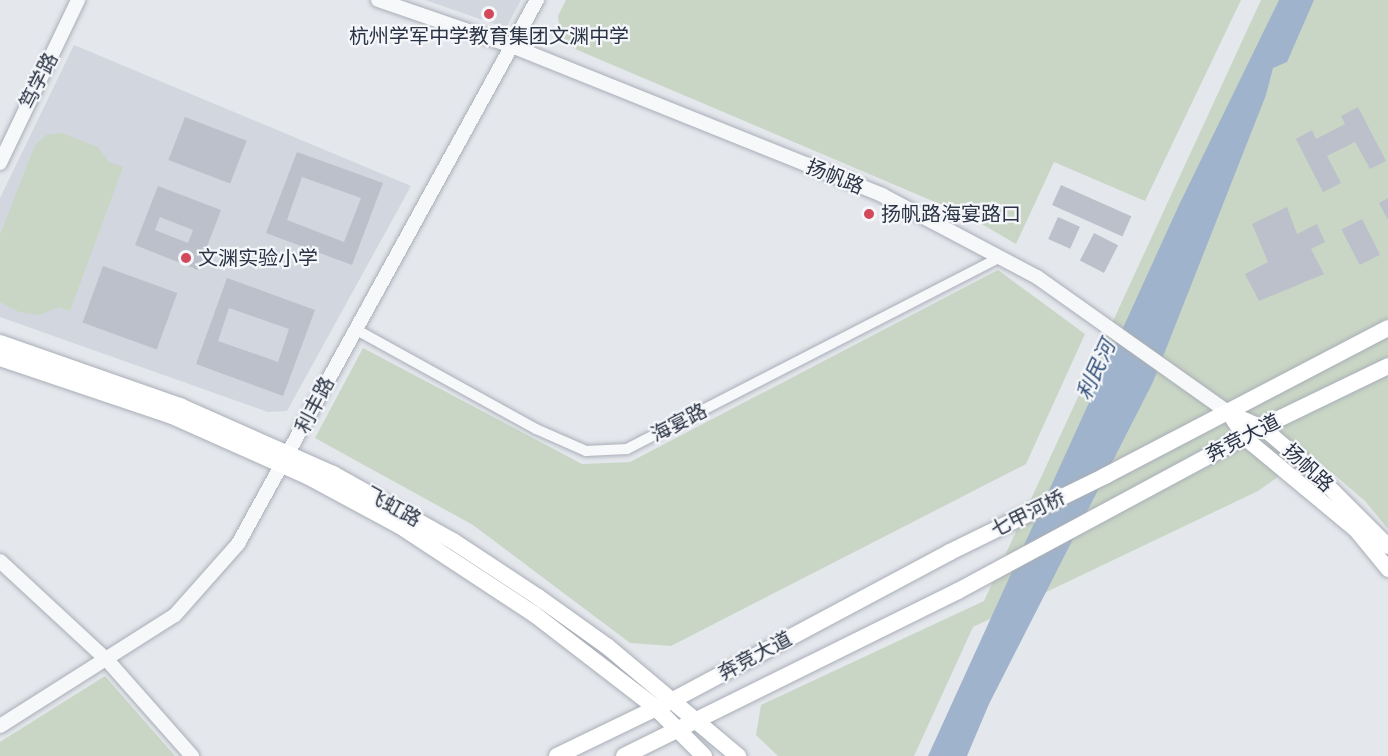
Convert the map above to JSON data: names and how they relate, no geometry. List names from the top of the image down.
{
  "streets": {
    "main road": [
      "扬帆路",
      "奔竞大道",
      "飞虹路",
      "七甲河桥"
    ],
    "street": ["笃学路", "利丰路", "海宴路"]
  },
  "crossings": [
    ["扬帆路", "利丰路"],
    ["扬帆路", "海宴路"],
    ["扬帆路", "奔竞大道"],
    ["利丰路", "海宴路"],
    ["利丰路", "飞虹路"],
    ["奔竞大道", "飞虹路"],
    ["奔竞大道", "七甲河桥"]
  ],
  "water": ["利民河"],
  "places": ["杭州学军中学教育集团文渊中学", "扬帆路海宴路口", "文渊实验小学"]
}
